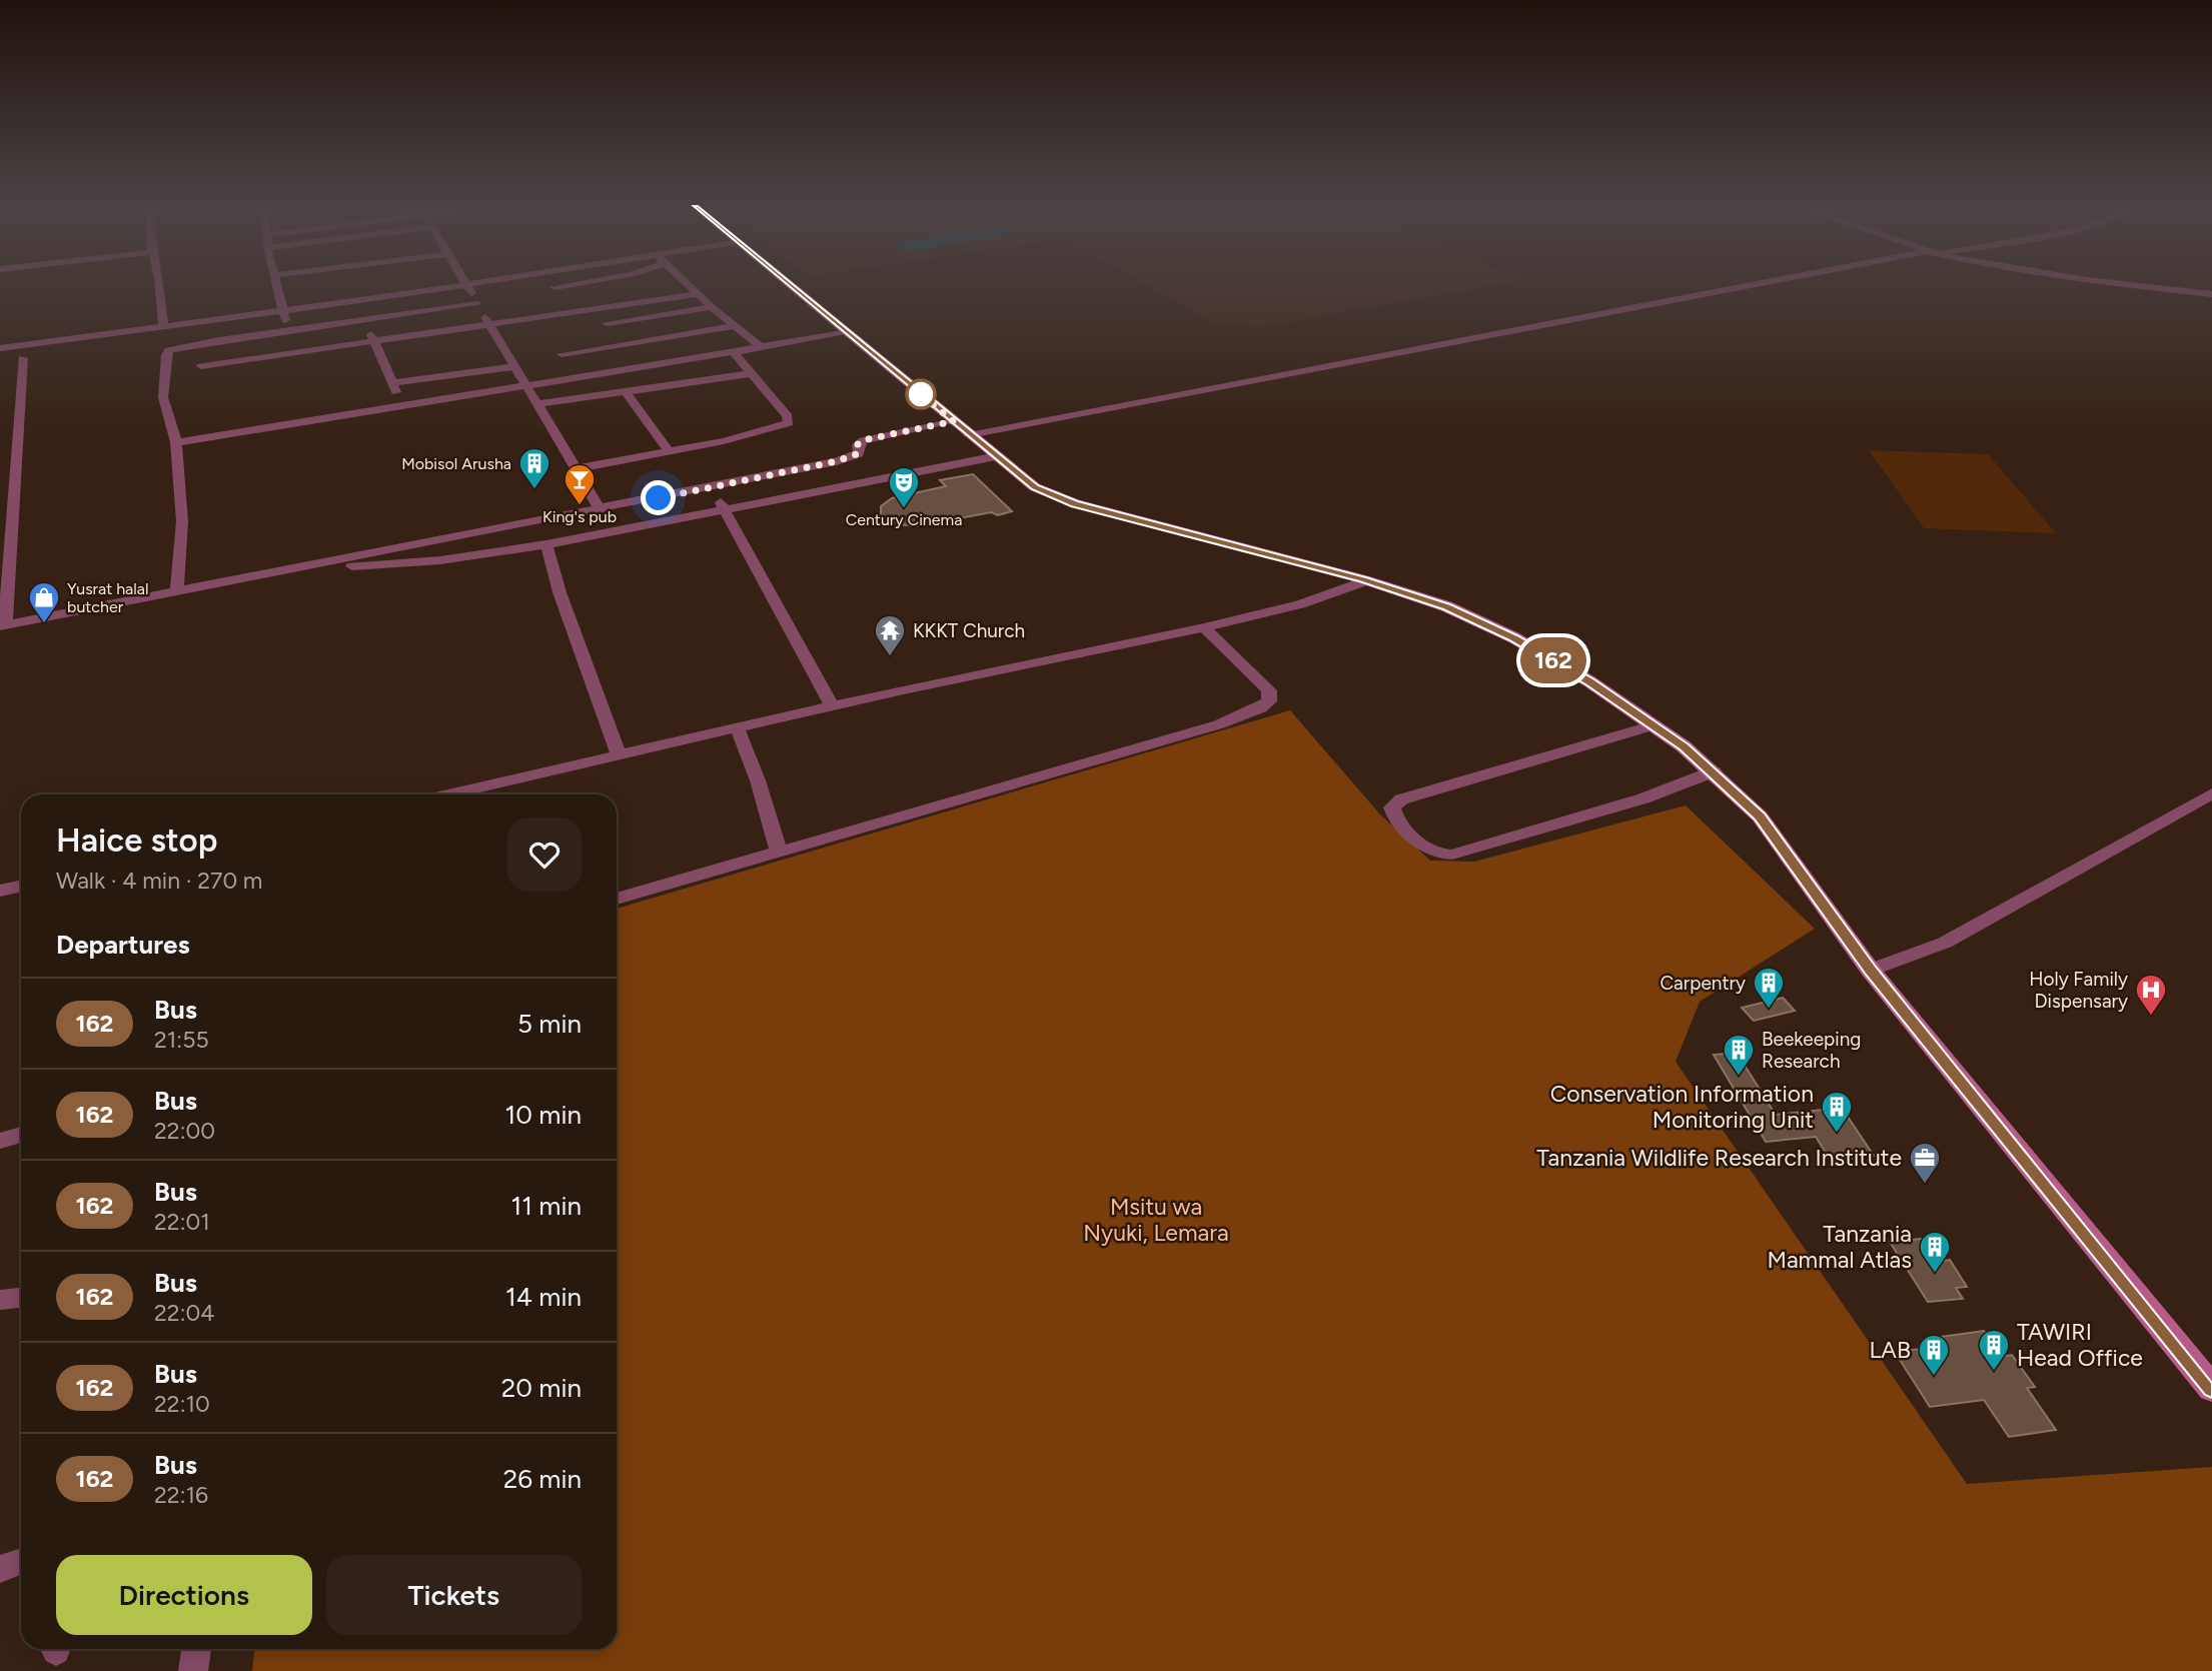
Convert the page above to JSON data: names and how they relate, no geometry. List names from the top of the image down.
{
  "parks": ["Msitu wa Nyuki, Lemara"],
  "places": {
    "building": [
      "Mobisol Arusha",
      "Carpentry",
      "Beekeeping Research",
      "Conservation Information Monitoring Unit",
      "Tanzania Mammal Atlas",
      "TAWIRI Head Office",
      "LAB"
    ],
    "bar": ["King's pub"],
    "theatre": ["Century Cinema"],
    "shop": ["Yusrat halal butcher"],
    "temple": ["KKKT Church"],
    "hospital": ["Holy Family Dispensary"],
    "office": ["Tanzania Wildlife Research Institute"]
  },
  "lines": ["bus line 162"],
  "page": {
    "on_map": "162",
    "heading": [
      ["Haice stop", "Walk · 4 min · 270 m"],
      "Departures"
    ],
    "list": [
      {
        "mark": "162",
        "name": "Bus",
        "note": "21:55",
        "value": "5 min"
      },
      {
        "mark": "162",
        "name": "Bus",
        "note": "22:00",
        "value": "10 min"
      },
      {
        "mark": "162",
        "name": "Bus",
        "note": "22:01",
        "value": "11 min"
      },
      {
        "mark": "162",
        "name": "Bus",
        "note": "22:04",
        "value": "14 min"
      },
      {
        "mark": "162",
        "name": "Bus",
        "note": "22:10",
        "value": "20 min"
      },
      {
        "mark": "162",
        "name": "Bus",
        "note": "22:16",
        "value": "26 min"
      }
    ],
    "buttons": ["Directions", "Tickets"]
  }
}
